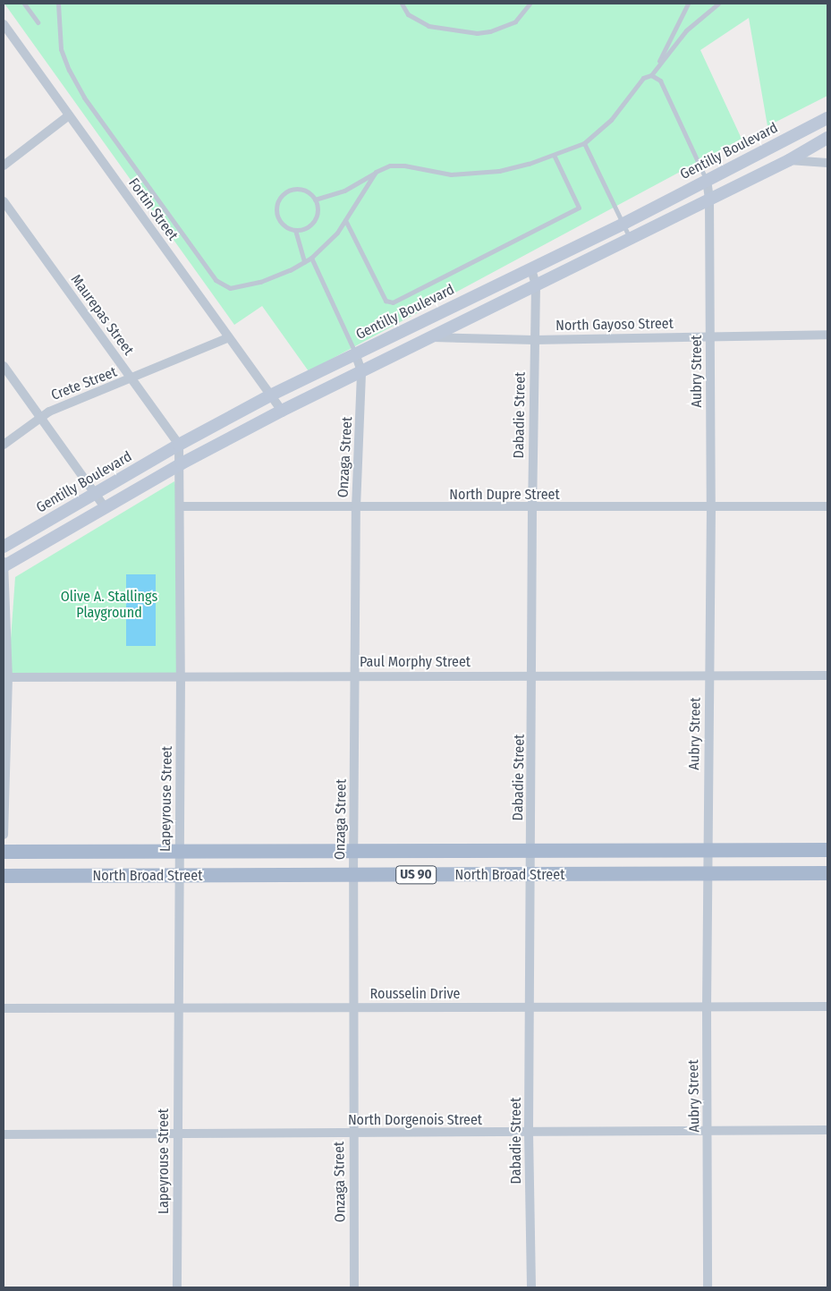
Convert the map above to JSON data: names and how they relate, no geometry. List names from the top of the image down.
{
  "streets": {
    "main road": ["Gentilly Boulevard", "US 90", "North Broad Street"],
    "street": [
      "Fortin Street",
      "Maurepas Street",
      "North Gayoso Street",
      "Aubry Street",
      "Crete Street",
      "Dabadie Street",
      "Onzaga Street",
      "North Dupre Street",
      "Paul Morphy Street",
      "Lapeyrouse Street",
      "Rousselin Drive",
      "North Dorgenois Street"
    ]
  },
  "crossings": [
    ["Gentilly Boulevard", "Fortin Street"],
    ["Gentilly Boulevard", "Maurepas Street"],
    ["Gentilly Boulevard", "Aubry Street"],
    ["Gentilly Boulevard", "Dabadie Street"],
    ["Gentilly Boulevard", "Onzaga Street"],
    ["Gentilly Boulevard", "Lapeyrouse Street"],
    ["Fortin Street", "Crete Street"],
    ["Maurepas Street", "Crete Street"],
    ["Maurepas Street", "Lapeyrouse Street"],
    ["North Gayoso Street", "Aubry Street"],
    ["North Gayoso Street", "Dabadie Street"],
    ["Aubry Street", "North Dupre Street"],
    ["Aubry Street", "Paul Morphy Street"],
    ["Aubry Street", "North Broad Street"],
    ["Aubry Street", "Rousselin Drive"],
    ["Aubry Street", "North Dorgenois Street"],
    ["Dabadie Street", "North Dupre Street"],
    ["Dabadie Street", "Paul Morphy Street"],
    ["Dabadie Street", "North Broad Street"],
    ["Dabadie Street", "Rousselin Drive"],
    ["Dabadie Street", "North Dorgenois Street"],
    ["Onzaga Street", "North Dupre Street"],
    ["Onzaga Street", "Paul Morphy Street"],
    ["Onzaga Street", "North Broad Street"],
    ["Onzaga Street", "Rousselin Drive"],
    ["Onzaga Street", "North Dorgenois Street"],
    ["North Dupre Street", "Lapeyrouse Street"],
    ["Paul Morphy Street", "Lapeyrouse Street"],
    ["Lapeyrouse Street", "North Broad Street"],
    ["Lapeyrouse Street", "Rousselin Drive"],
    ["Lapeyrouse Street", "North Dorgenois Street"]
  ],
  "parks": ["Olive A. Stallings Playground"]
}
